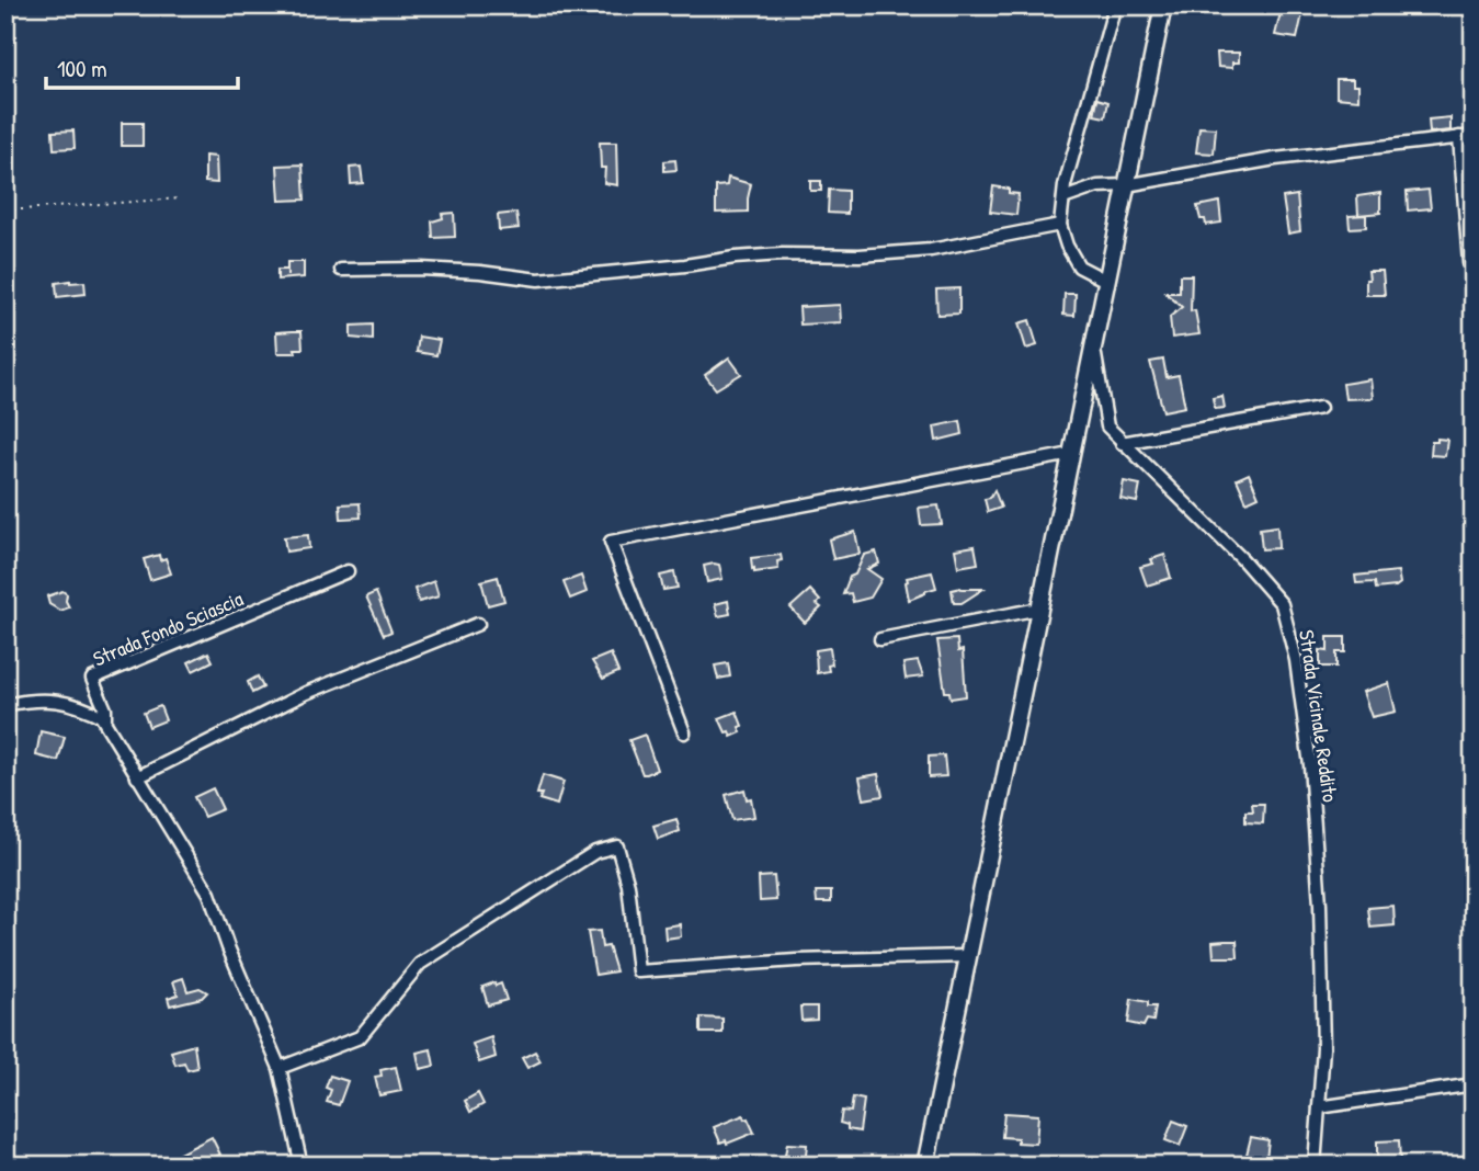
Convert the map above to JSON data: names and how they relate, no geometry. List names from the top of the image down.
{
  "streets": {
    "street": ["Strada Fondo Sciascia", "Strada Vicinale Reddito"]
  },
  "scale_bar": "100 m"
}
